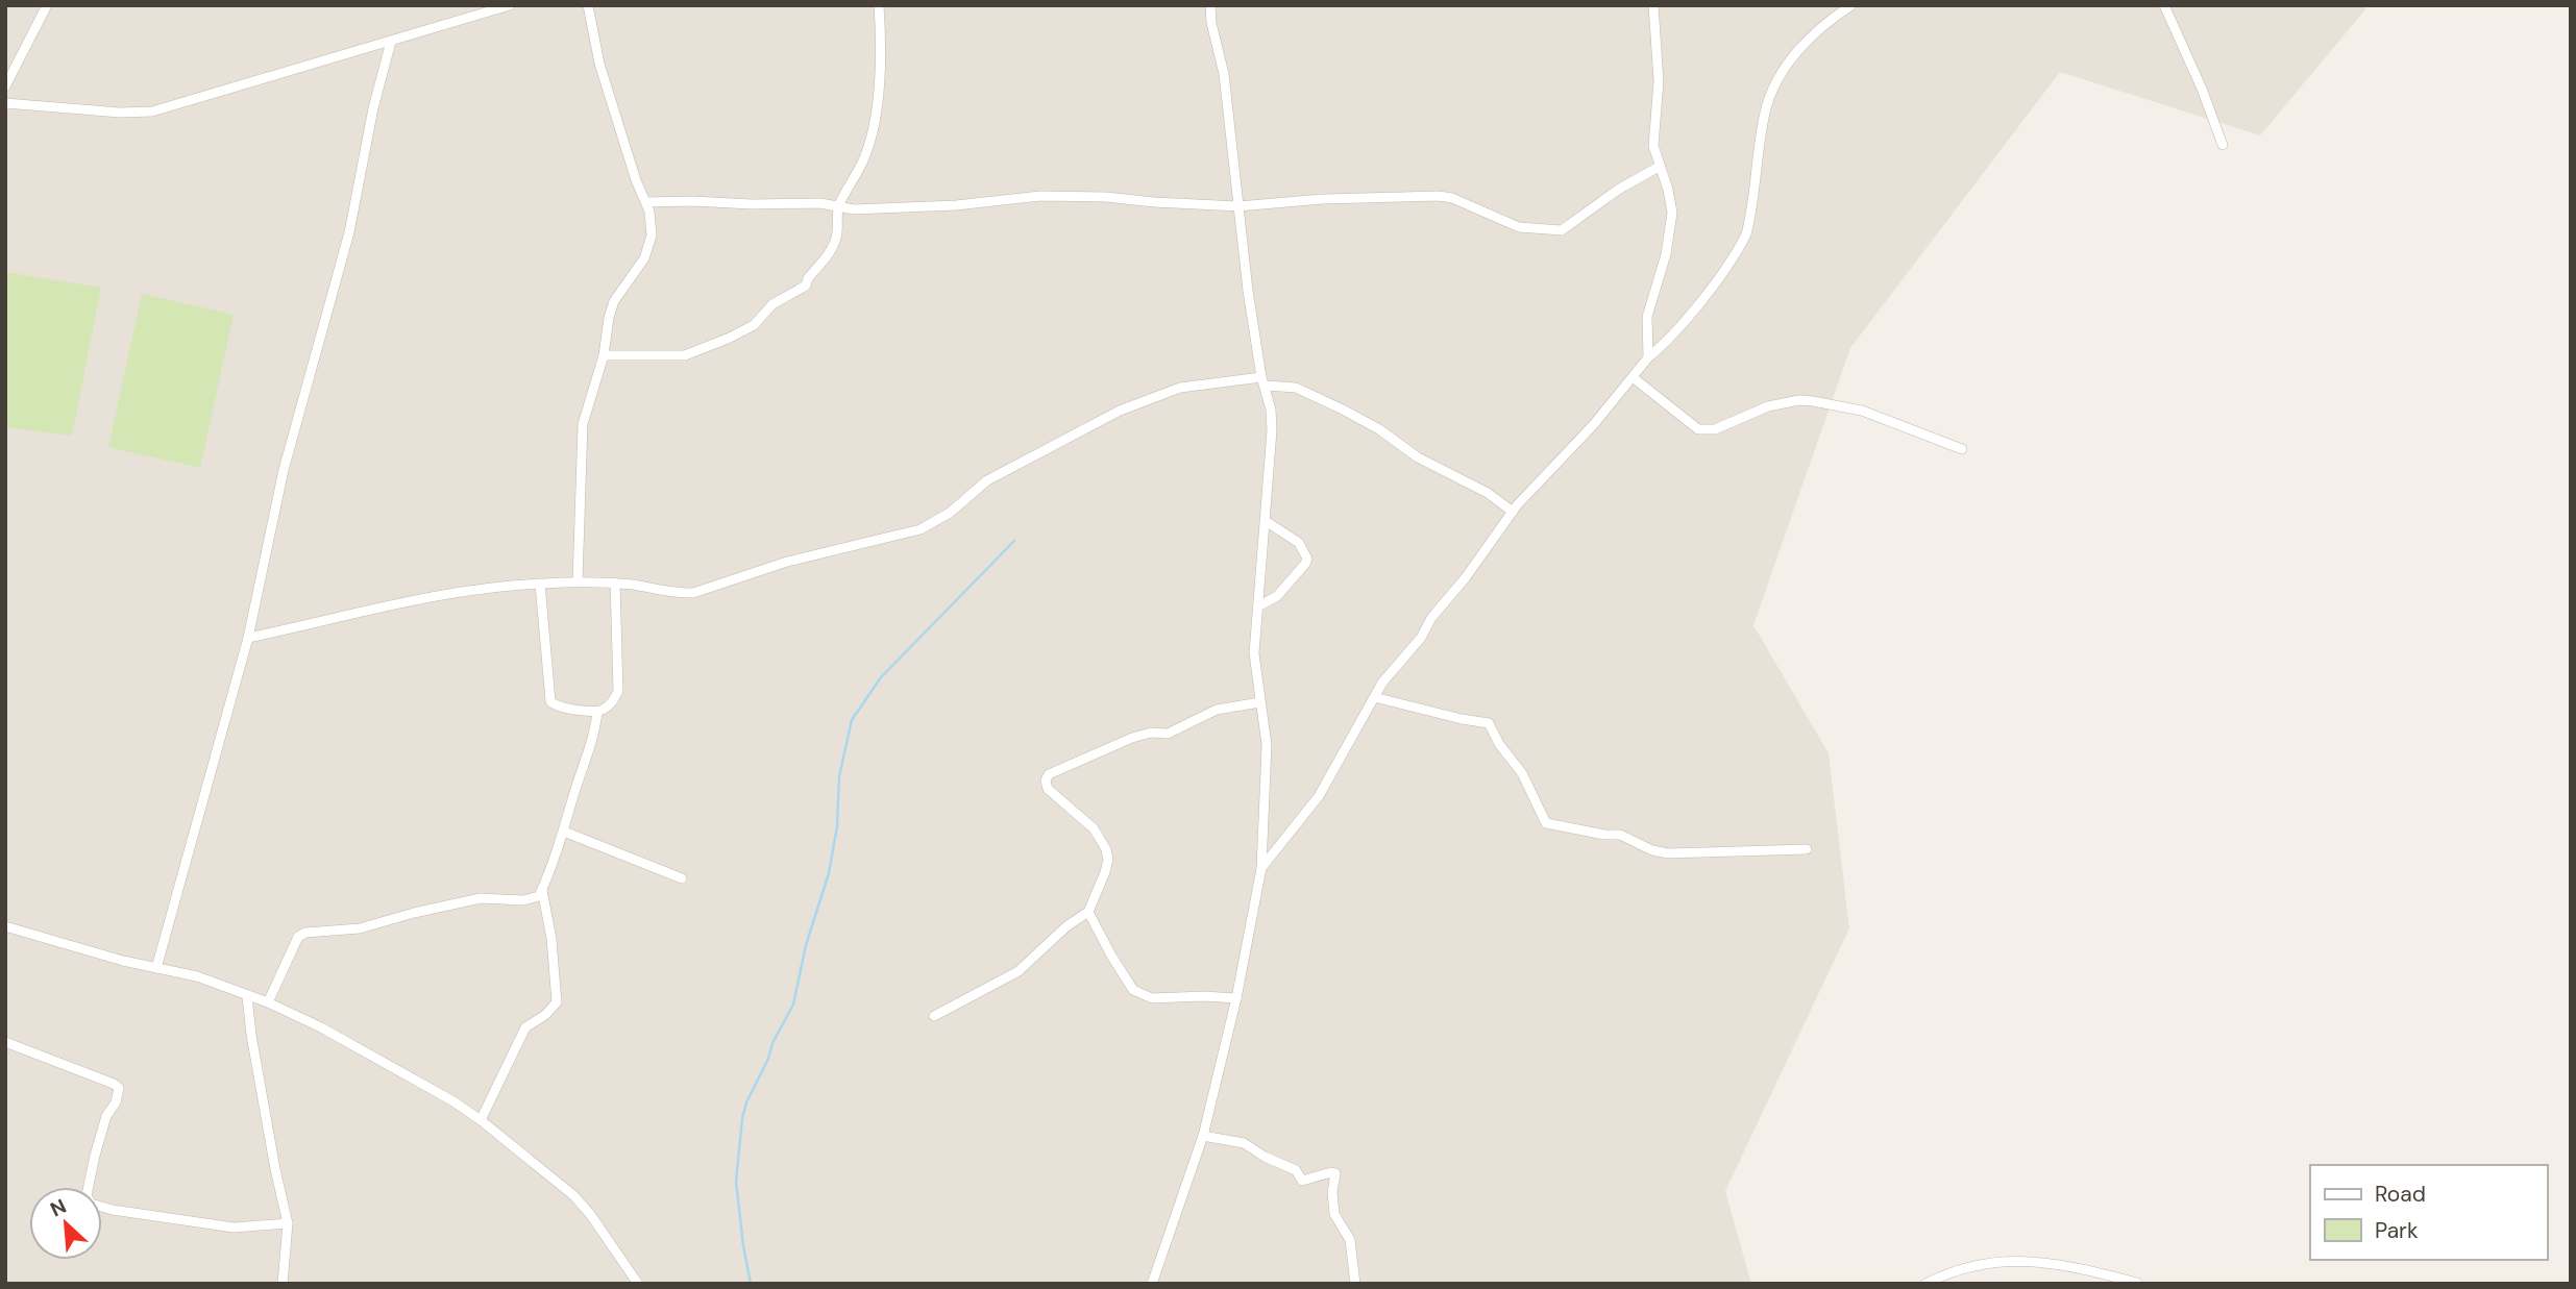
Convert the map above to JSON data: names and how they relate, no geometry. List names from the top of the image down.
{
  "legend": ["Road", "Park"],
  "north": "top left"
}
